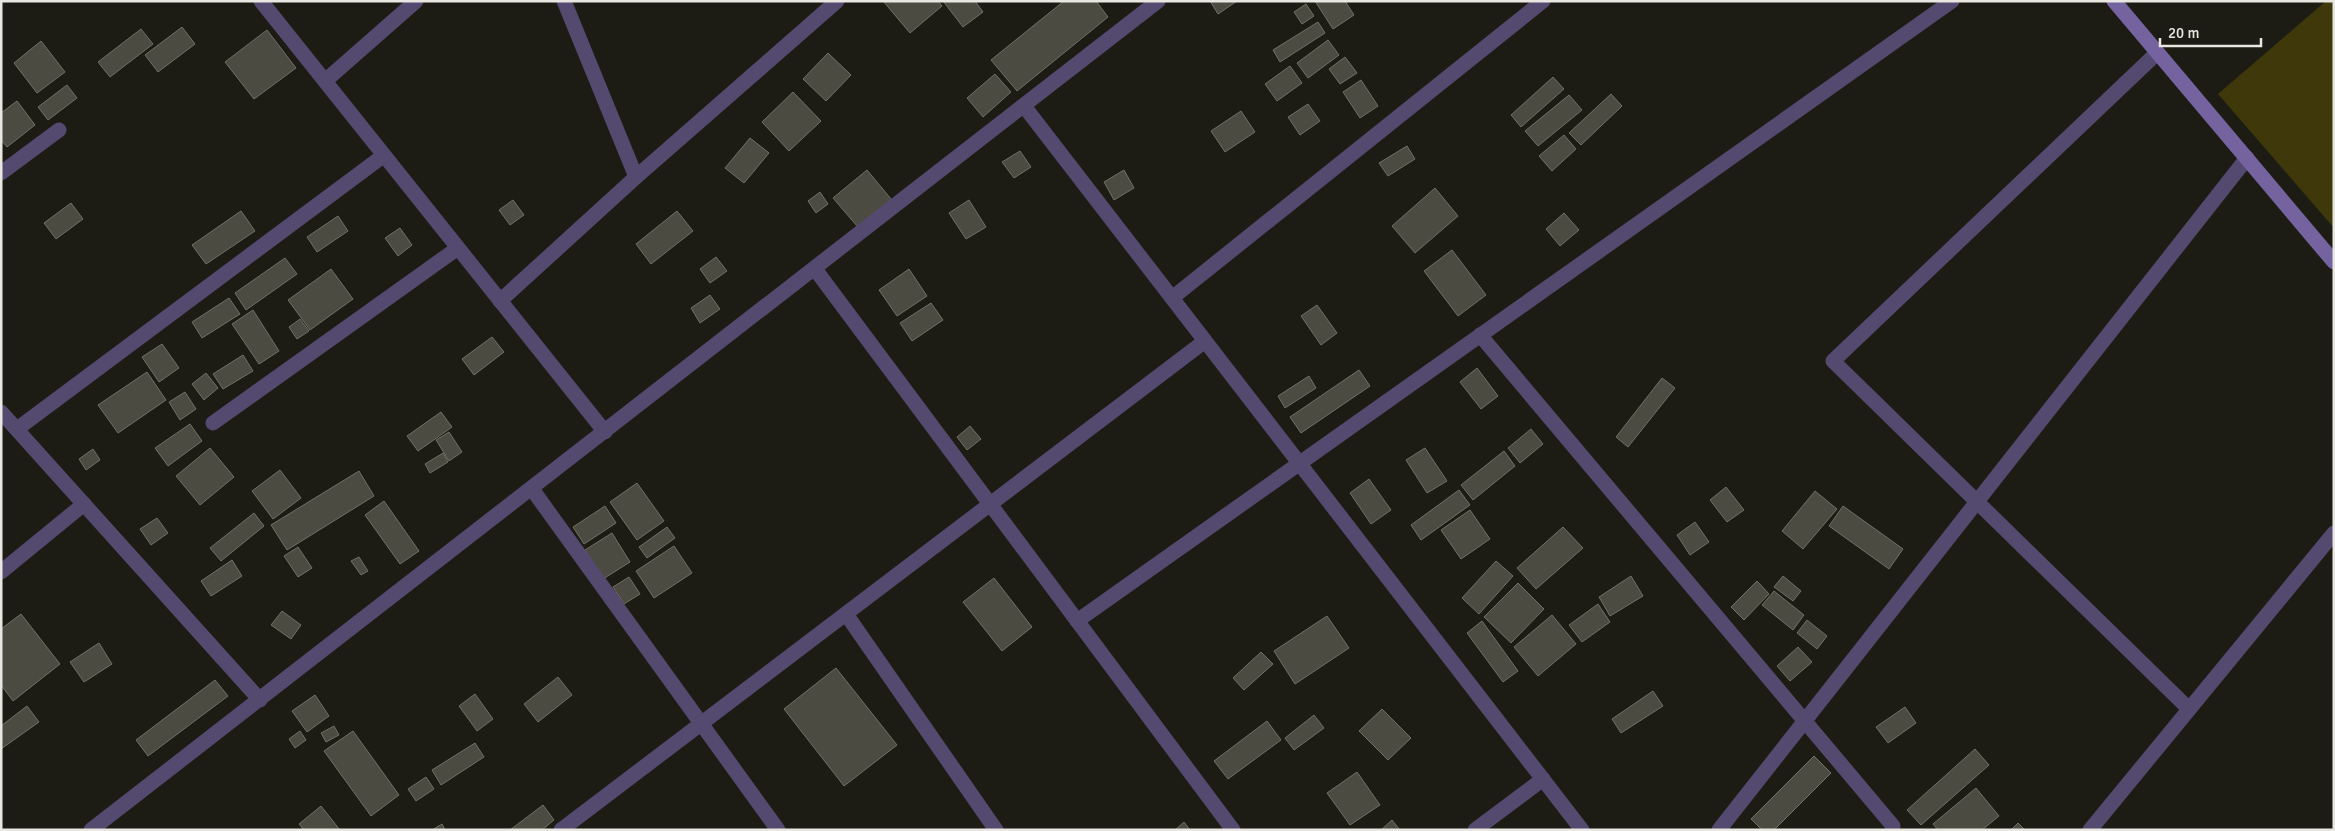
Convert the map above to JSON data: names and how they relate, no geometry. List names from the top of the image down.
{
  "scale_bar": "20 m"
}
